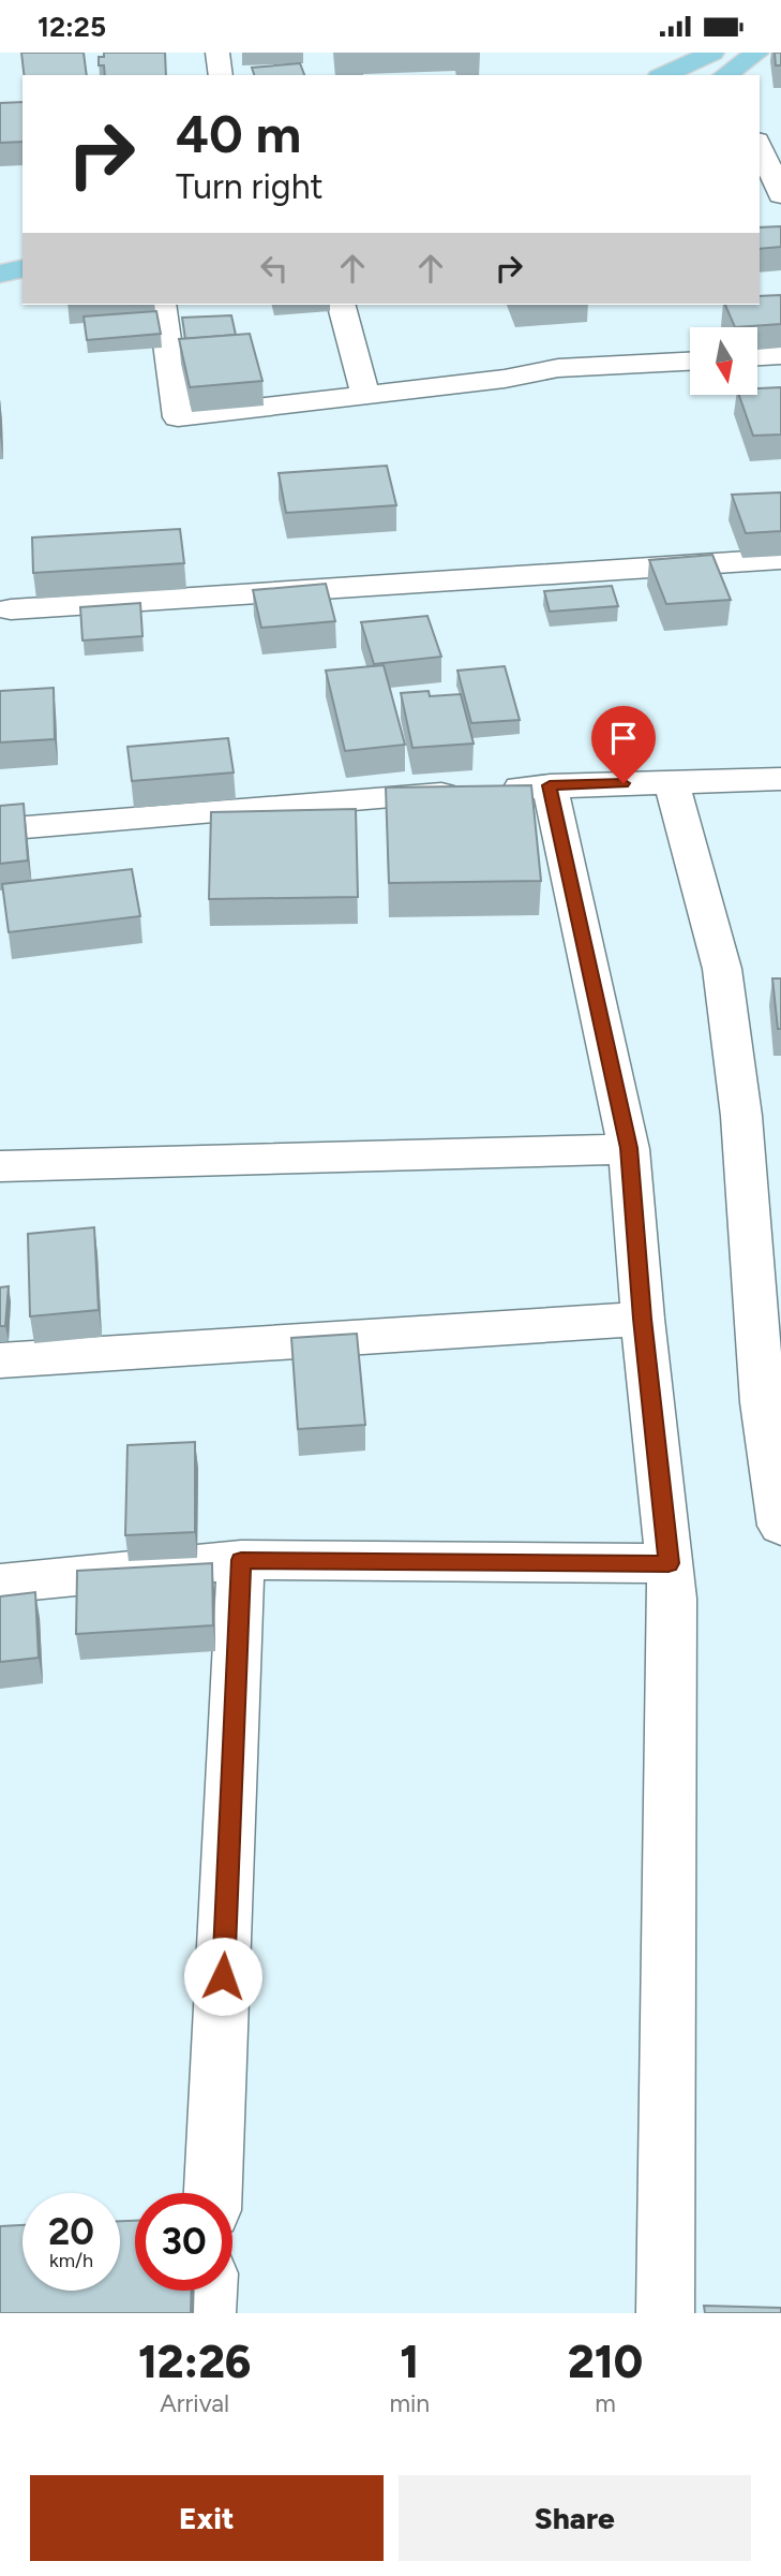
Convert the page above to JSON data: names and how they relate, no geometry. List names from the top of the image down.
{
  "north": "bottom",
  "page": {
    "status": "12:25",
    "turn": ["40 m", "Turn right"],
    "speed": "20 km/h",
    "limit": "30",
    "eta": [
      "12:26",
      "Arrival",
      "1",
      "min",
      "210",
      "m"
    ],
    "buttons": ["Exit", "Share"]
  }
}
